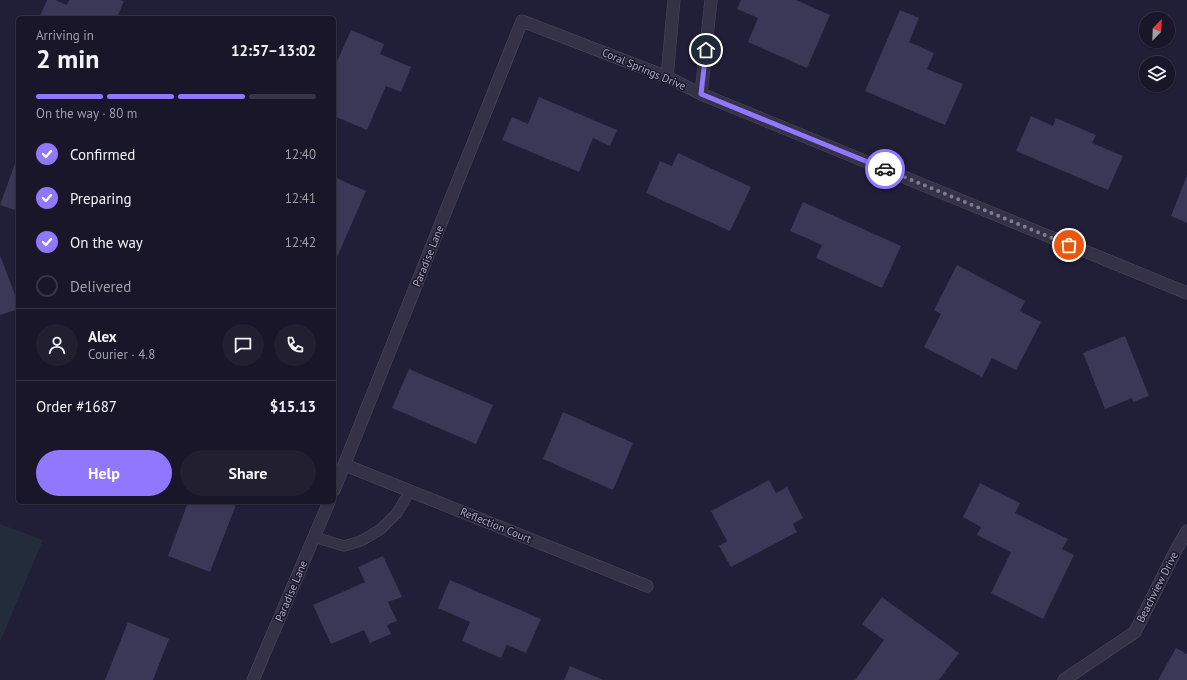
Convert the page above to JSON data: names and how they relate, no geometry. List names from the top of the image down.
{
  "streets": {
    "street": [
      "Coral Springs Drive",
      "Paradise Lane",
      "Reflection Court",
      "Beachview Drive"
    ]
  },
  "crossings": [
    ["Coral Springs Drive", "Paradise Lane"],
    ["Paradise Lane", "Reflection Court"]
  ],
  "north": "top right",
  "page": {
    "heading": ["2 min", "Arriving in", "12:57–13:02"],
    "panel": [
      "Alex",
      "Courier · 4.8",
      "Order #1687",
      "$15.13"
    ],
    "bar": "On the way · 80 m",
    "list": [
      ["Confirmed", "12:40"],
      ["Preparing", "12:41"],
      ["On the way", "12:42"],
      "Delivered"
    ],
    "buttons": ["Help", "Share"]
  }
}
